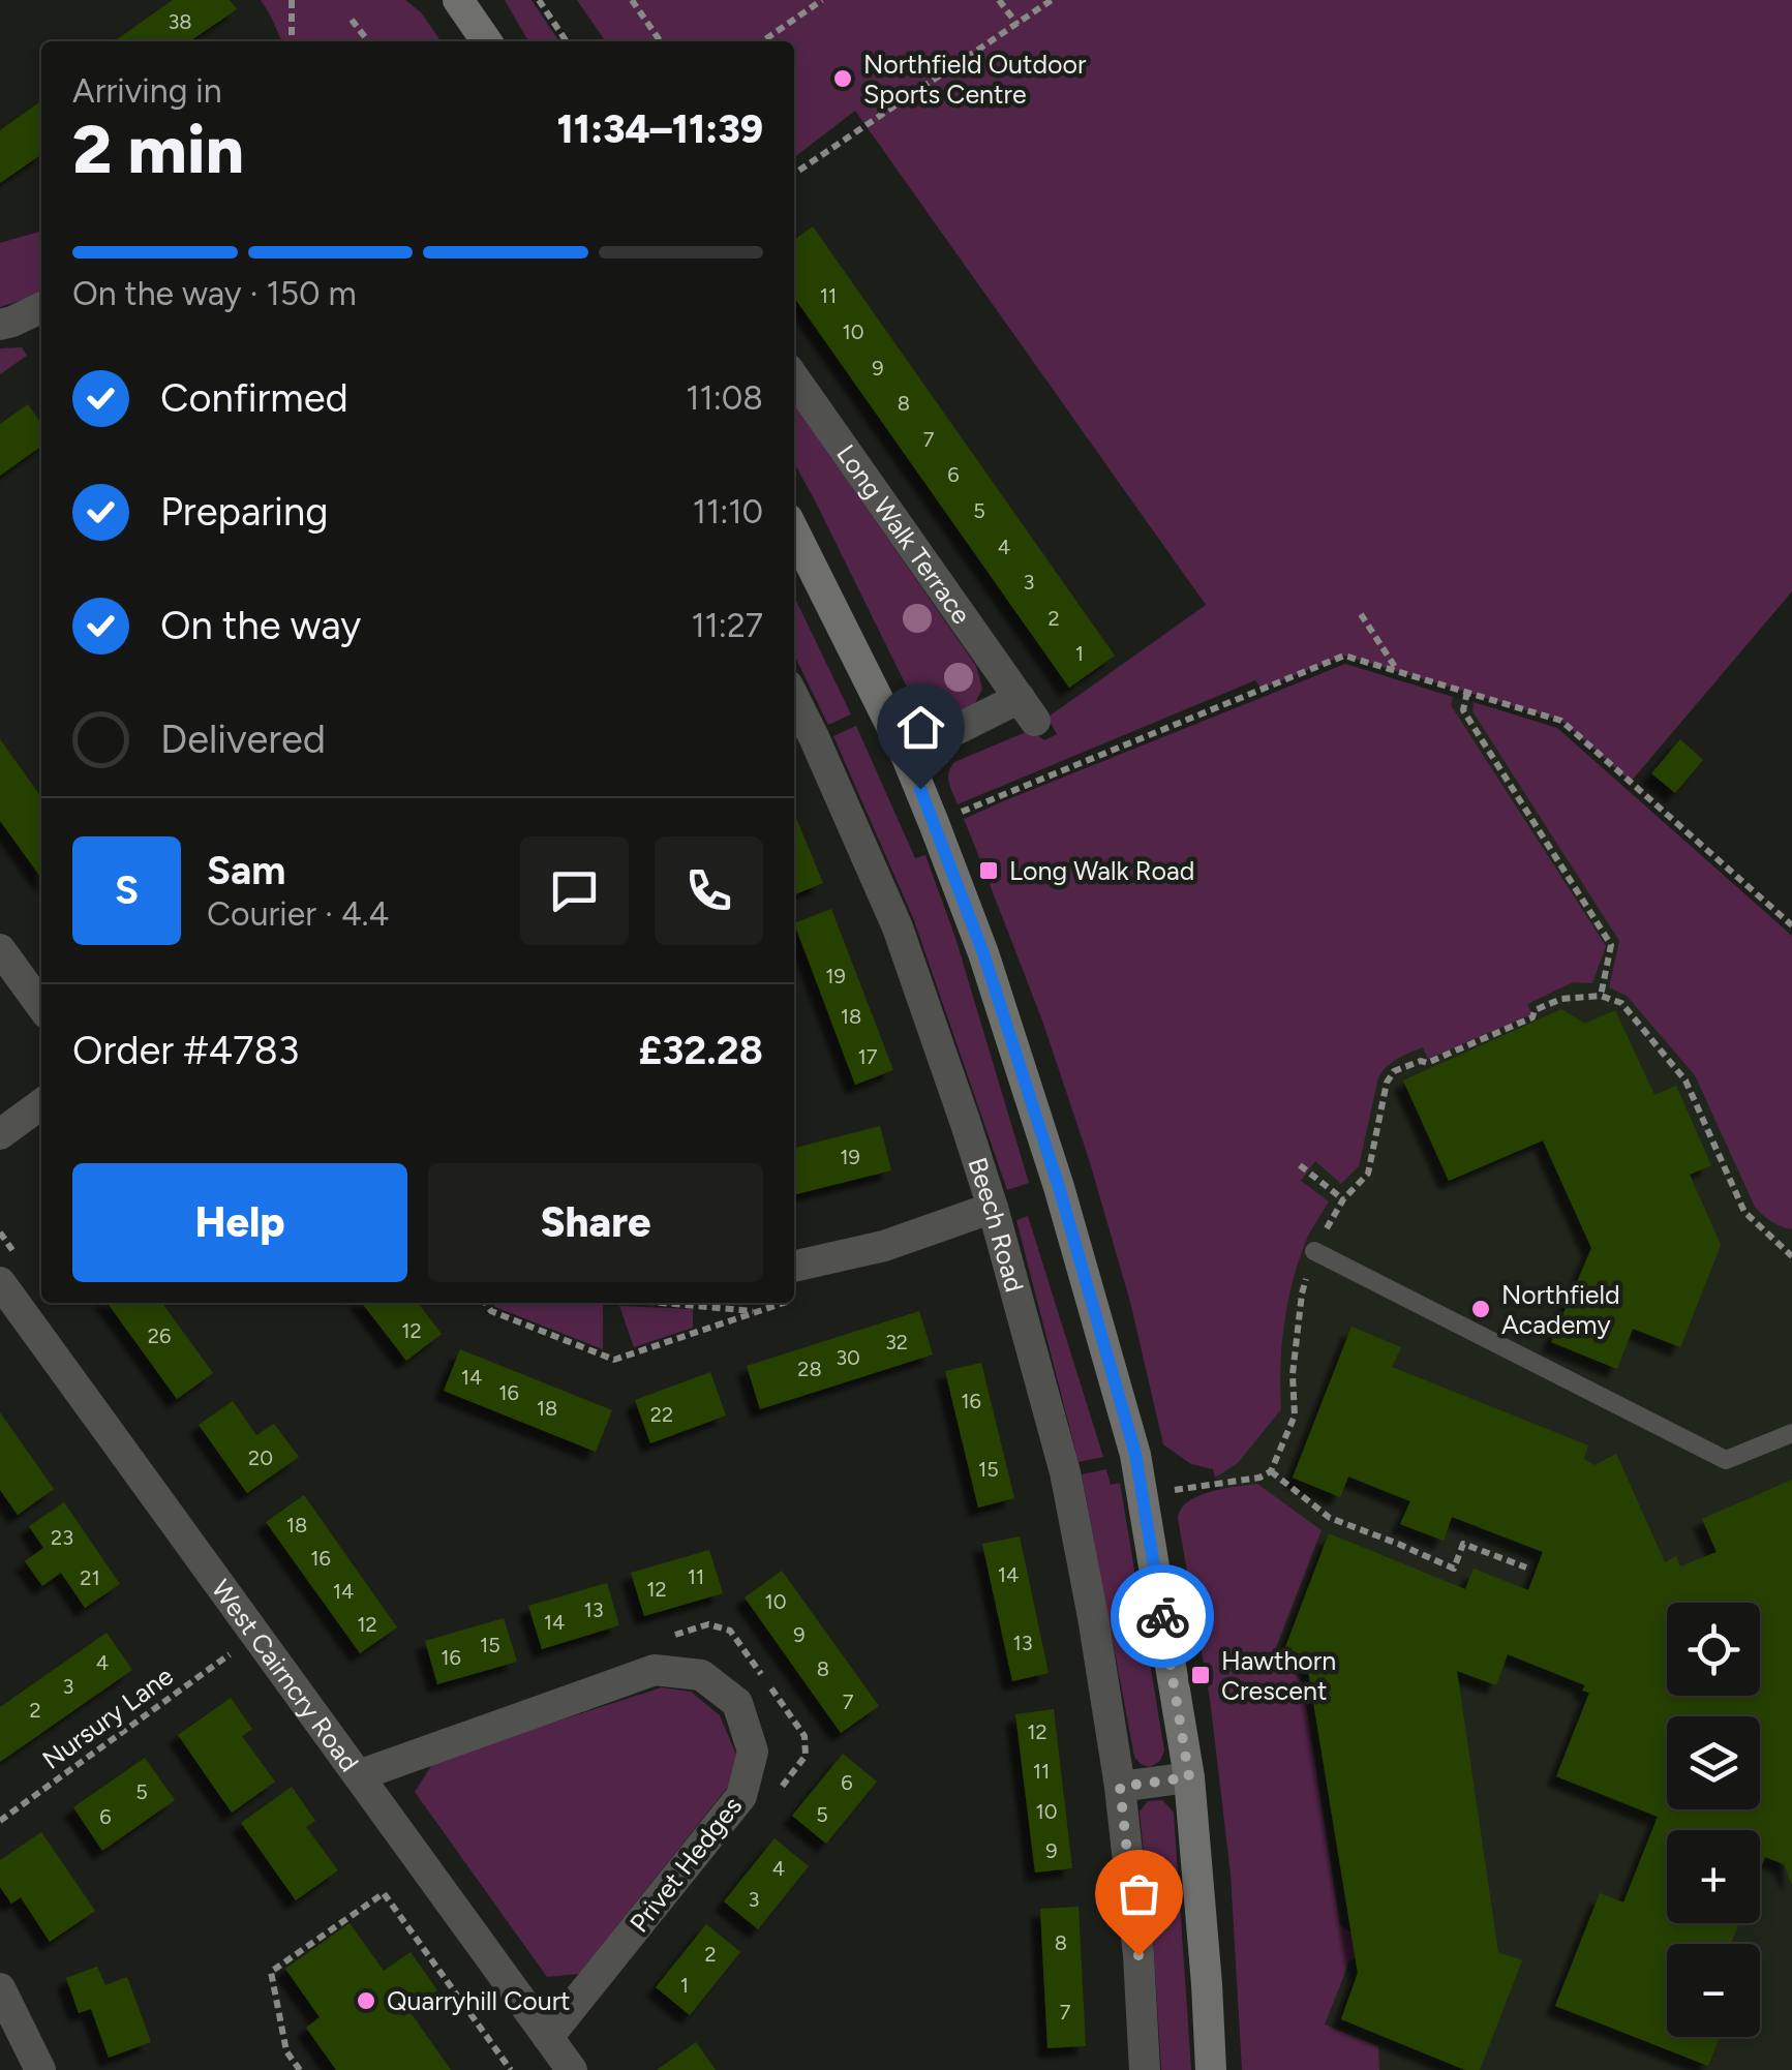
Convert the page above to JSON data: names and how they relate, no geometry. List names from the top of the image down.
{
  "streets": {
    "street": [
      "Long Walk Terrace",
      "Beech Road",
      "West Cairncry Road",
      "Privet Hedges"
    ],
    "path": ["Nursury Lane"]
  },
  "crossings": [
    ["West Cairncry Road", "Privet Hedges"]
  ],
  "places": {
    "other": ["Northfield Outdoor Sports Centre", "Northfield Academy", "Quarryhill Court"],
    "transit": ["Long Walk Road", "Hawthorn Crescent"]
  },
  "house_numbers": [
    "38",
    "11",
    "10",
    "9",
    "8",
    "7",
    "6",
    "5",
    "4",
    "3",
    "2",
    "1",
    "19",
    "18",
    "17",
    "19",
    "12",
    "26",
    "32",
    "30",
    "28",
    "14",
    "16",
    "16",
    "18",
    "22",
    "20",
    "15",
    "18",
    "23",
    "16",
    "14",
    "11",
    "21",
    "12",
    "14",
    "10",
    "13",
    "14",
    "12",
    "9",
    "13",
    "15",
    "16",
    "4",
    "8",
    "3",
    "7",
    "2",
    "12",
    "11",
    "6",
    "5",
    "10",
    "5",
    "6",
    "9",
    "4",
    "3",
    "8",
    "2",
    "1",
    "7"
  ],
  "page": {
    "heading": ["2 min", "Arriving in", "11:34–11:39"],
    "panel": [
      "Sam",
      "Courier · 4.4",
      "Order #4783",
      "£32.28"
    ],
    "bar": "On the way · 150 m",
    "list": [
      ["Confirmed", "11:08"],
      ["Preparing", "11:10"],
      ["On the way", "11:27"],
      "Delivered"
    ],
    "round": "S",
    "buttons": ["Help", "Share"],
    "map_buttons": ["+", "−"]
  }
}
